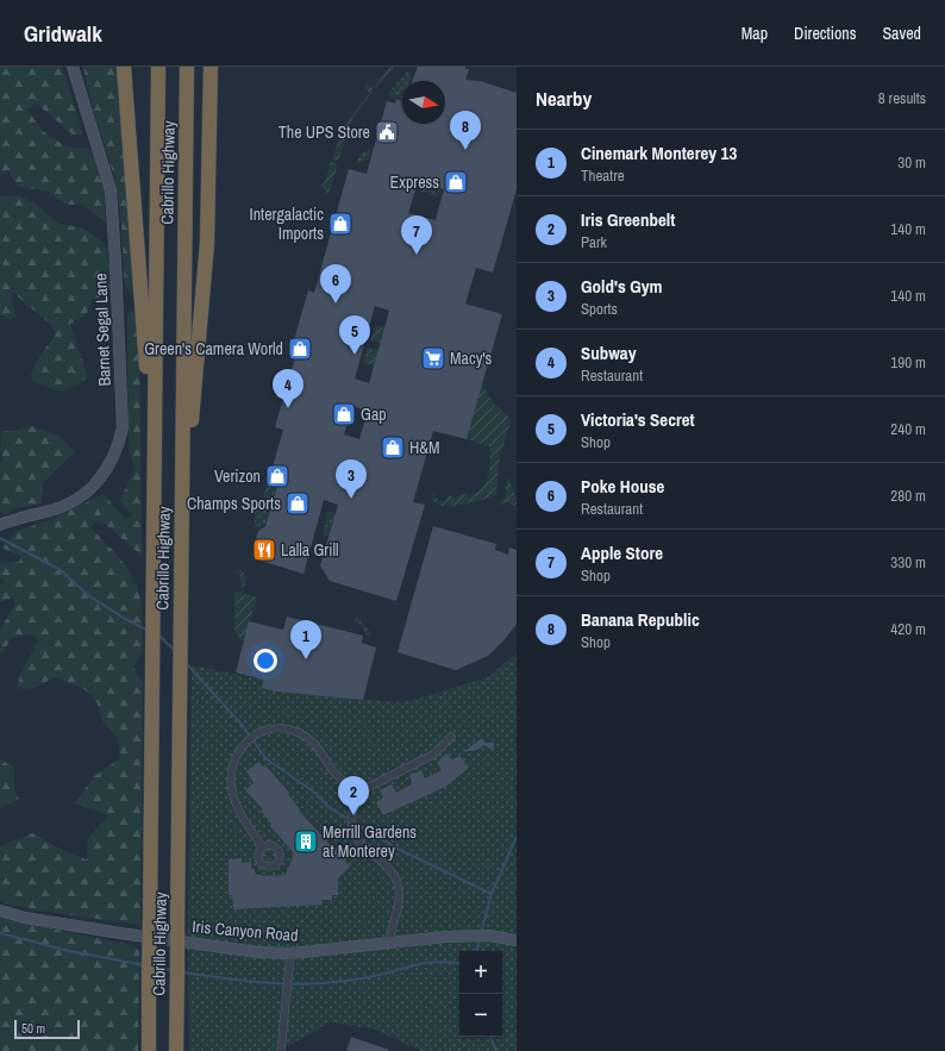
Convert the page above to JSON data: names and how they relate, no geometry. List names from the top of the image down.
{
  "streets": {
    "highway": ["Cabrillo Highway"],
    "street": ["Barnet Segal Lane", "Iris Canyon Road"]
  },
  "places": {
    "public building": ["The UPS Store"],
    "shop": [
      "Express",
      "Intergalactic Imports",
      "Green's Camera World",
      "Gap",
      "H&M",
      "Verizon",
      "Champs Sports"
    ],
    "supermarket": ["Macy's"],
    "restaurant": ["Lalla Grill"],
    "building": ["Merrill Gardens at Monterey"]
  },
  "scale_bar": "50 m",
  "north": "right",
  "page": {
    "header": "Gridwalk",
    "nav": ["Map", "Directions", "Saved"],
    "heading": ["Nearby", "8 results"],
    "pins": [
      "8",
      "7",
      "6",
      "5",
      "4",
      "3",
      "1",
      "2"
    ],
    "list": [
      {
        "mark": "1",
        "name": "Cinemark Monterey 13",
        "note": "Theatre",
        "value": "30 m"
      },
      {
        "mark": "2",
        "name": "Iris Greenbelt",
        "note": "Park",
        "value": "140 m"
      },
      {
        "mark": "3",
        "name": "Gold's Gym",
        "note": "Sports",
        "value": "140 m"
      },
      {
        "mark": "4",
        "name": "Subway",
        "note": "Restaurant",
        "value": "190 m"
      },
      {
        "mark": "5",
        "name": "Victoria's Secret",
        "note": "Shop",
        "value": "240 m"
      },
      {
        "mark": "6",
        "name": "Poke House",
        "note": "Restaurant",
        "value": "280 m"
      },
      {
        "mark": "7",
        "name": "Apple Store",
        "note": "Shop",
        "value": "330 m"
      },
      {
        "mark": "8",
        "name": "Banana Republic",
        "note": "Shop",
        "value": "420 m"
      }
    ],
    "map_buttons": ["+", "−"],
    "scale": "50 m"
  }
}
